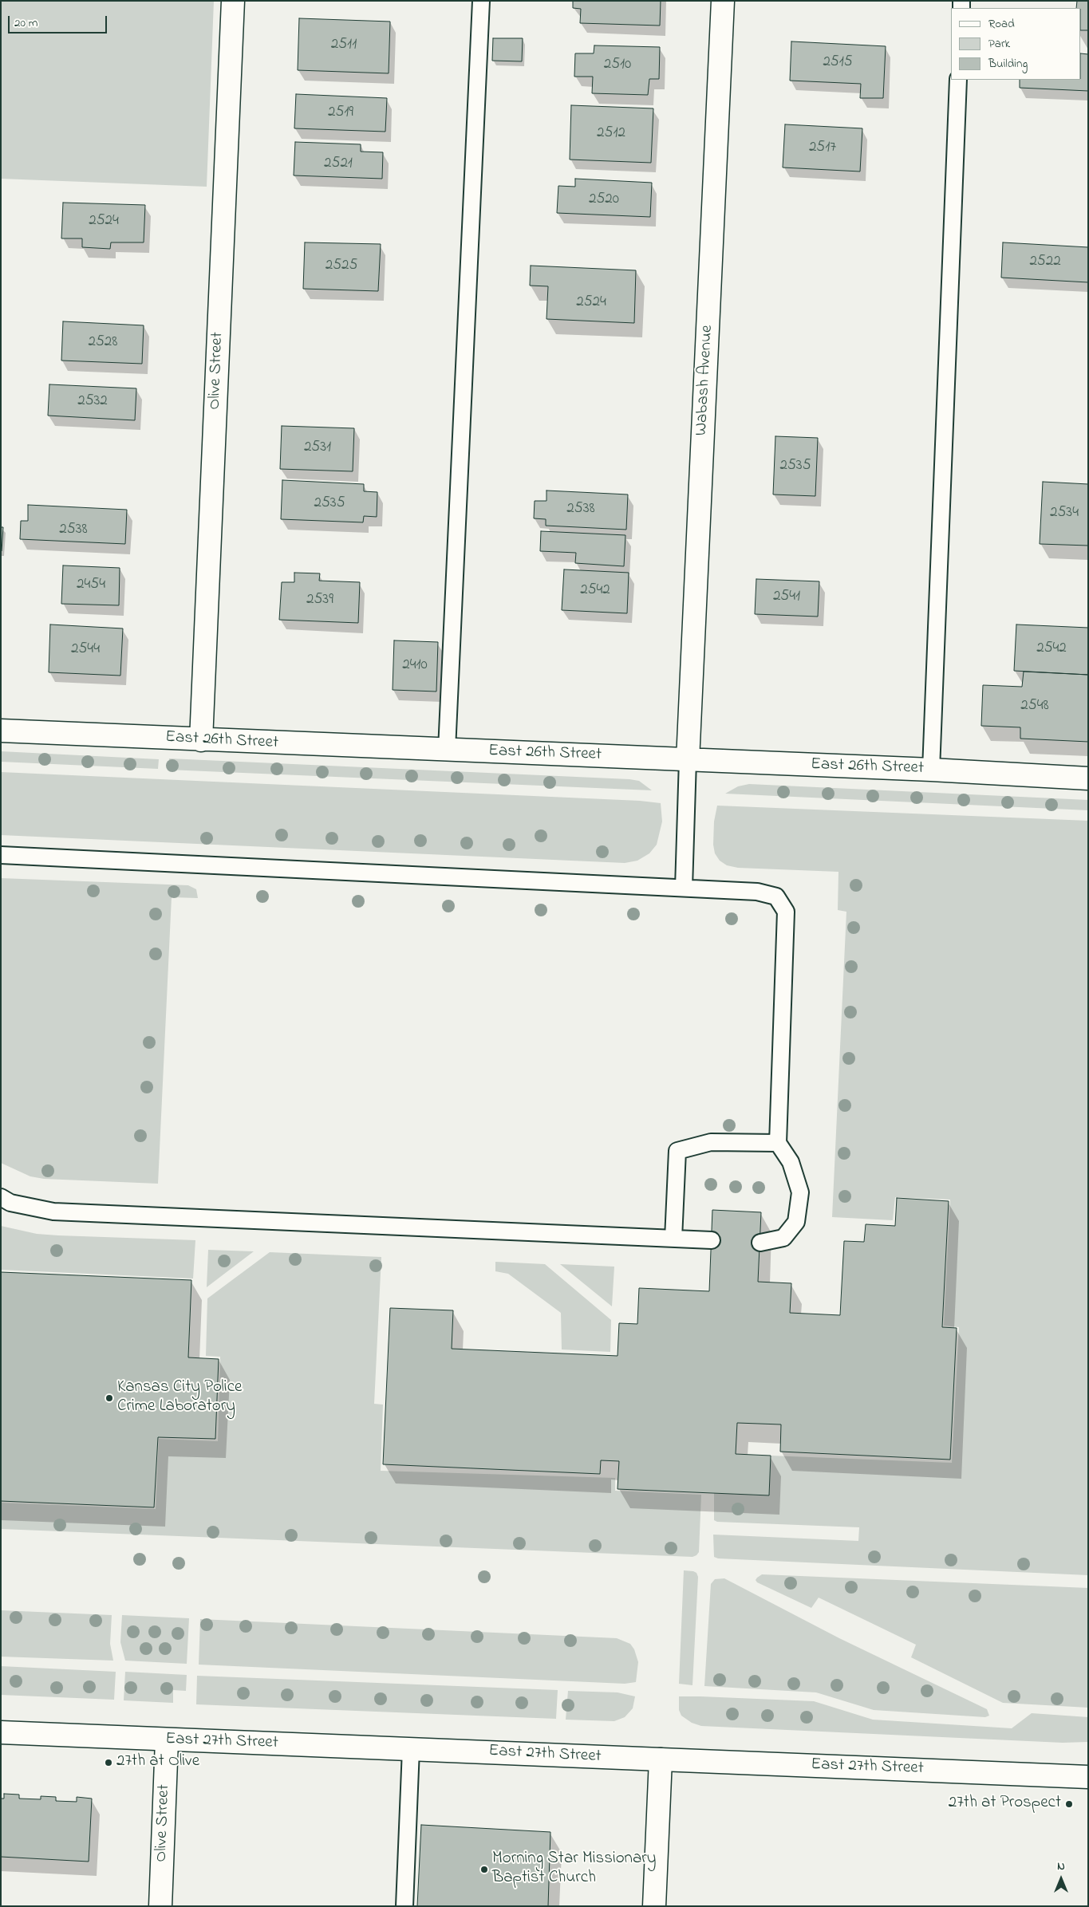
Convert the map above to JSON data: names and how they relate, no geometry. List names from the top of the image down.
{
  "streets": {
    "street": [
      "Olive Street",
      "Wabash Avenue",
      "East 26th Street",
      "East 27th Street"
    ]
  },
  "crossings": [
    ["Olive Street", "East 26th Street"],
    ["Olive Street", "East 27th Street"],
    ["Wabash Avenue", "East 26th Street"]
  ],
  "places": [
    "Kansas City Police Crime Laboratory",
    "27th at Olive",
    "27th at Prospect",
    "Morning Star Missionary Baptist Church"
  ],
  "house_numbers": [
    "2511",
    "2515",
    "2510",
    "2519",
    "2512",
    "2517",
    "2521",
    "2520",
    "2524",
    "2522",
    "2525",
    "2524",
    "2528",
    "2532",
    "2531",
    "2535",
    "2535",
    "2538",
    "2534",
    "2538",
    "2454",
    "2542",
    "2541",
    "2539",
    "2542",
    "2544",
    "2410",
    "2548"
  ],
  "legend": ["Road", "Park", "Building"],
  "scale_bar": "20 m",
  "north": "top"
}
